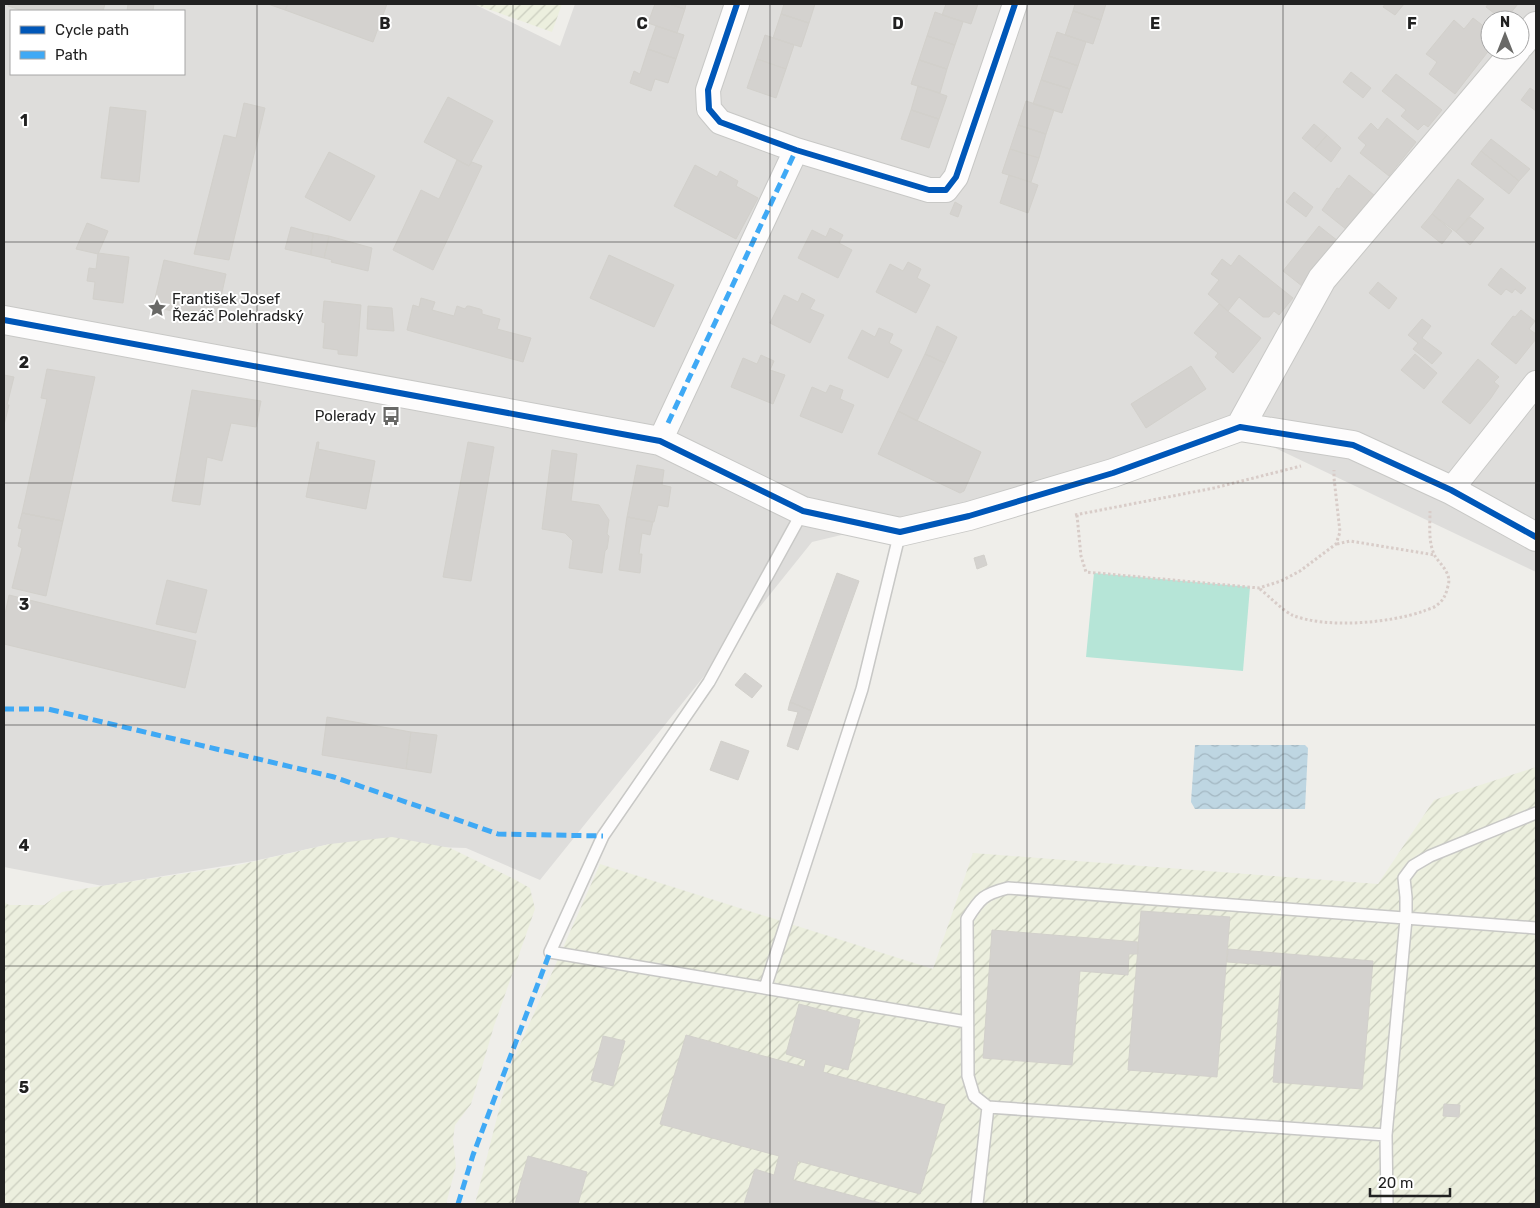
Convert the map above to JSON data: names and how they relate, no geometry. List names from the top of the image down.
{
  "places": {
    "place": ["František Josef Řezáč Polehradský"],
    "bus stop": ["Polerady"]
  },
  "legend": ["Cycle path", "Path"],
  "scale_bar": "20 m",
  "north": "top",
  "grid": {
    "columns": [
      "B",
      "C",
      "D",
      "E",
      "F"
    ],
    "rows": [
      "1",
      "2",
      "3",
      "4",
      "5"
    ]
  }
}
